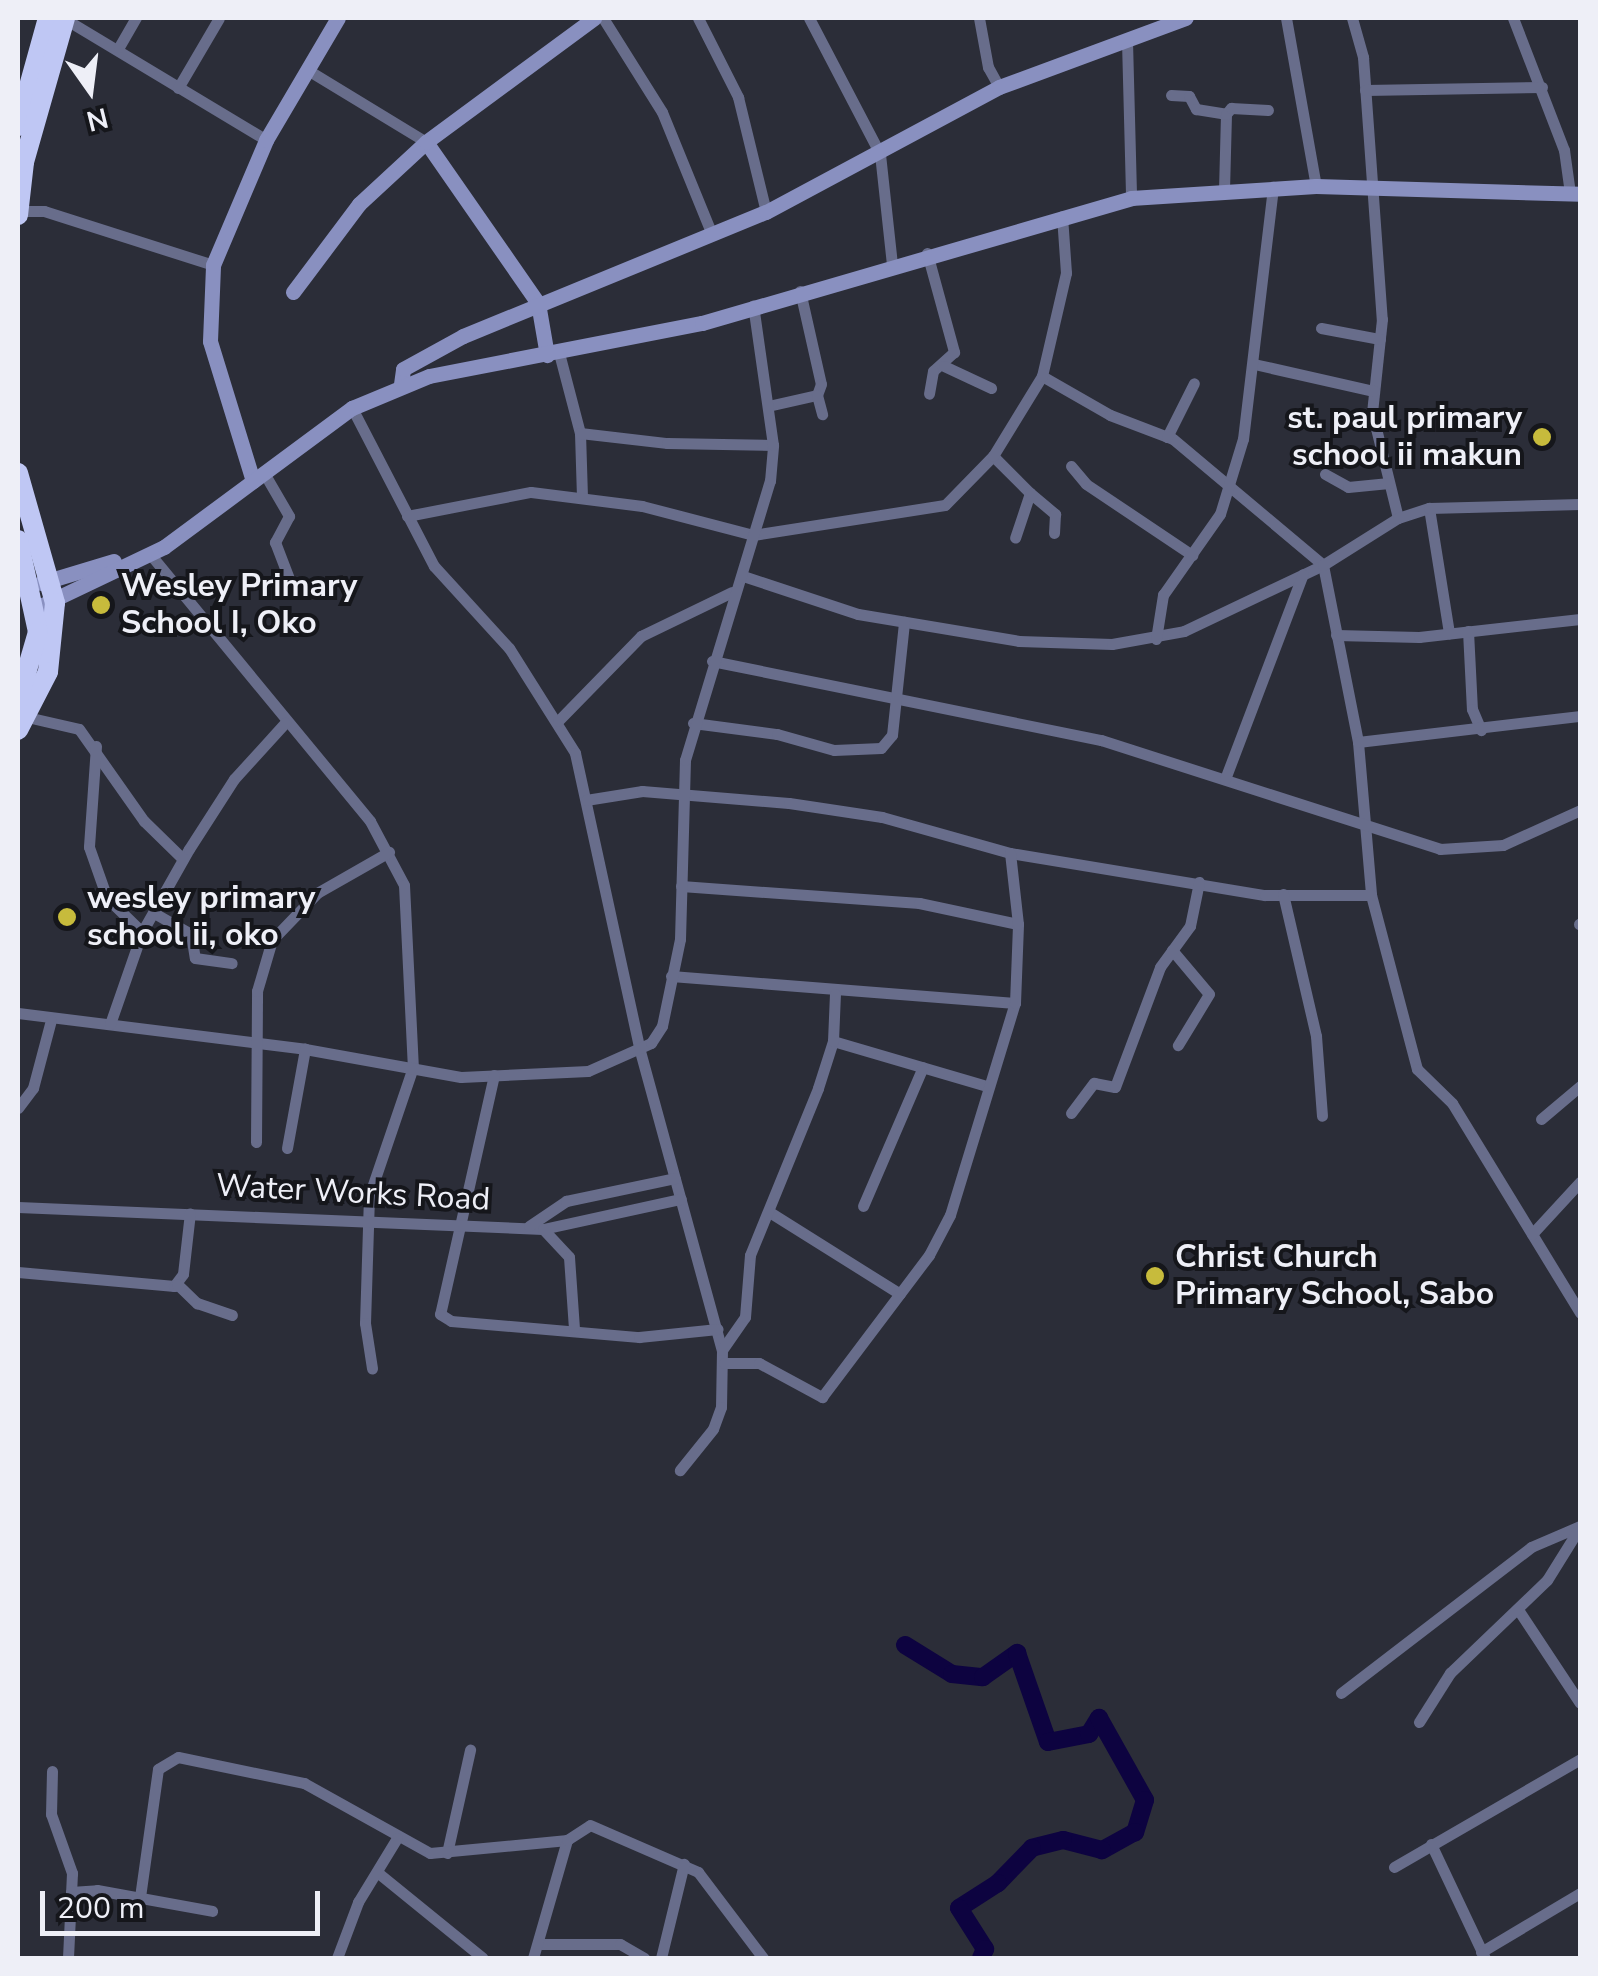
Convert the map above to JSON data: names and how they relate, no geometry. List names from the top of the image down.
{
  "streets": {
    "street": ["Water Works Road"]
  },
  "places": [
    "st. paul primary school ii makun",
    "Wesley Primary School I, Oko",
    "wesley primary school ii, oko",
    "Christ Church Primary School, Sabo"
  ],
  "scale_bar": "200 m",
  "north": "bottom"
}
